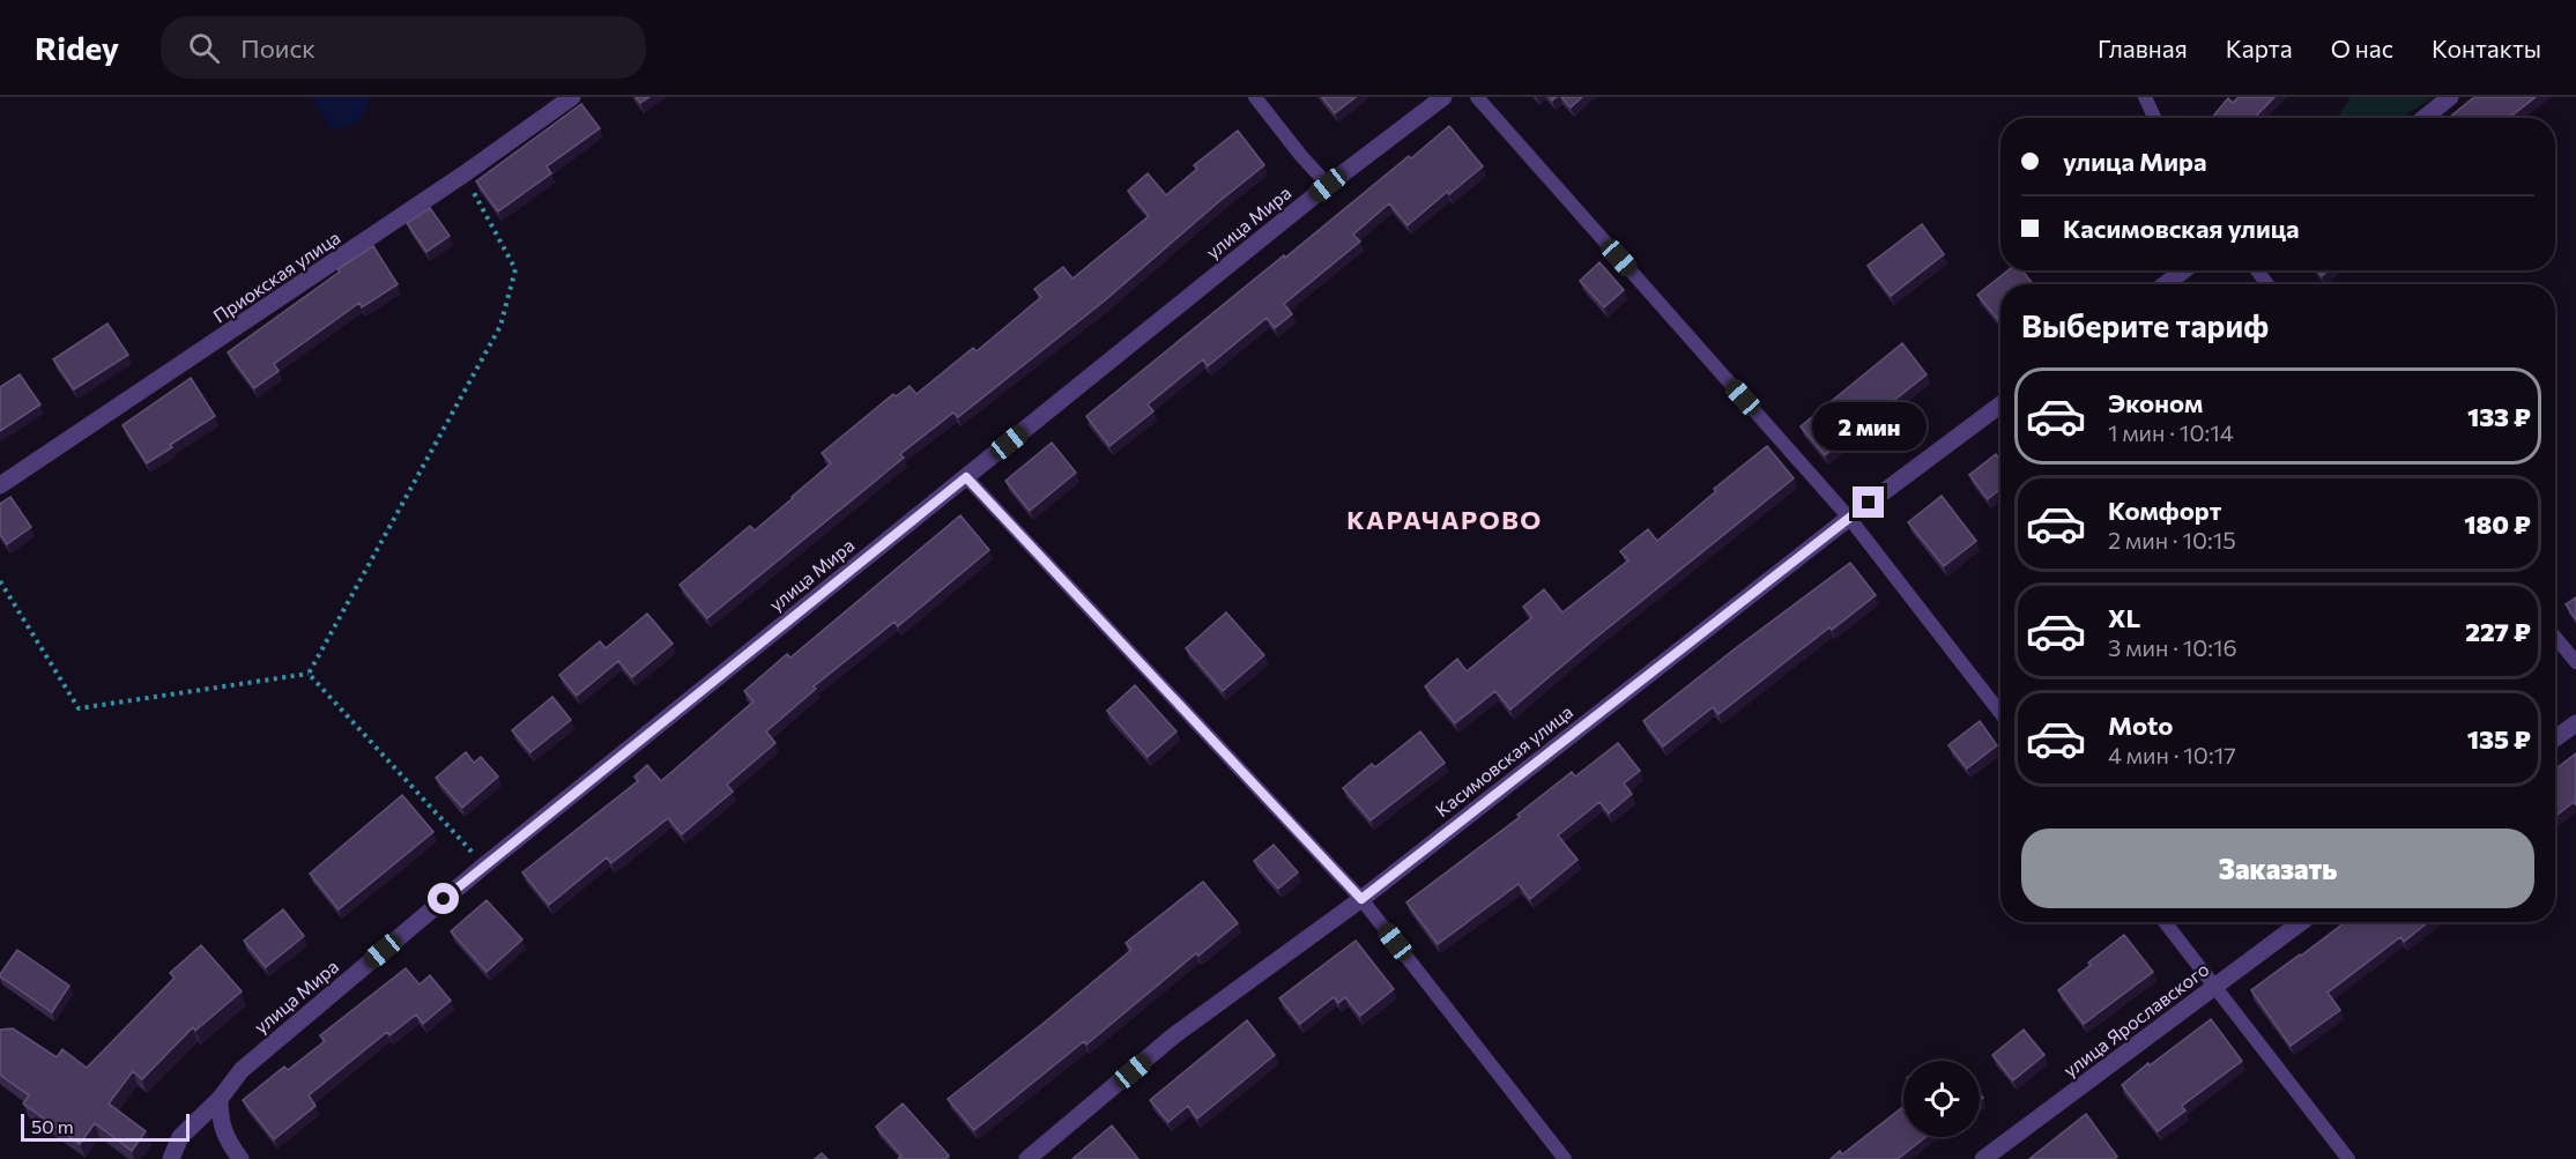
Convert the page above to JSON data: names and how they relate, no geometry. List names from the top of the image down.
{
  "streets": {
    "street": [
      "улица Мира",
      "Приокская улица",
      "Касимовская улица",
      "улица Ярославского"
    ]
  },
  "districts": ["КАРАЧАРОВО"],
  "scale_bar": "50 m",
  "page": {
    "header": "Ridey",
    "search": "Поиск",
    "nav": [
      "Главная",
      "Карта",
      "О нас",
      "Контакты"
    ],
    "banner": ["улица Мира", "Касимовская улица"],
    "heading": "Выберите тариф",
    "list": [
      {
        "name": "Эконом",
        "note": "1 мин · 10:14",
        "value": "133 ₽"
      },
      {
        "name": "Комфорт",
        "note": "2 мин · 10:15",
        "value": "180 ₽"
      },
      {
        "name": "XL",
        "note": "3 мин · 10:16",
        "value": "227 ₽"
      },
      {
        "name": "Moto",
        "note": "4 мин · 10:17",
        "value": "135 ₽"
      }
    ],
    "bubble": "2 мин",
    "buttons": "Заказать",
    "scale": "50 m"
  }
}
